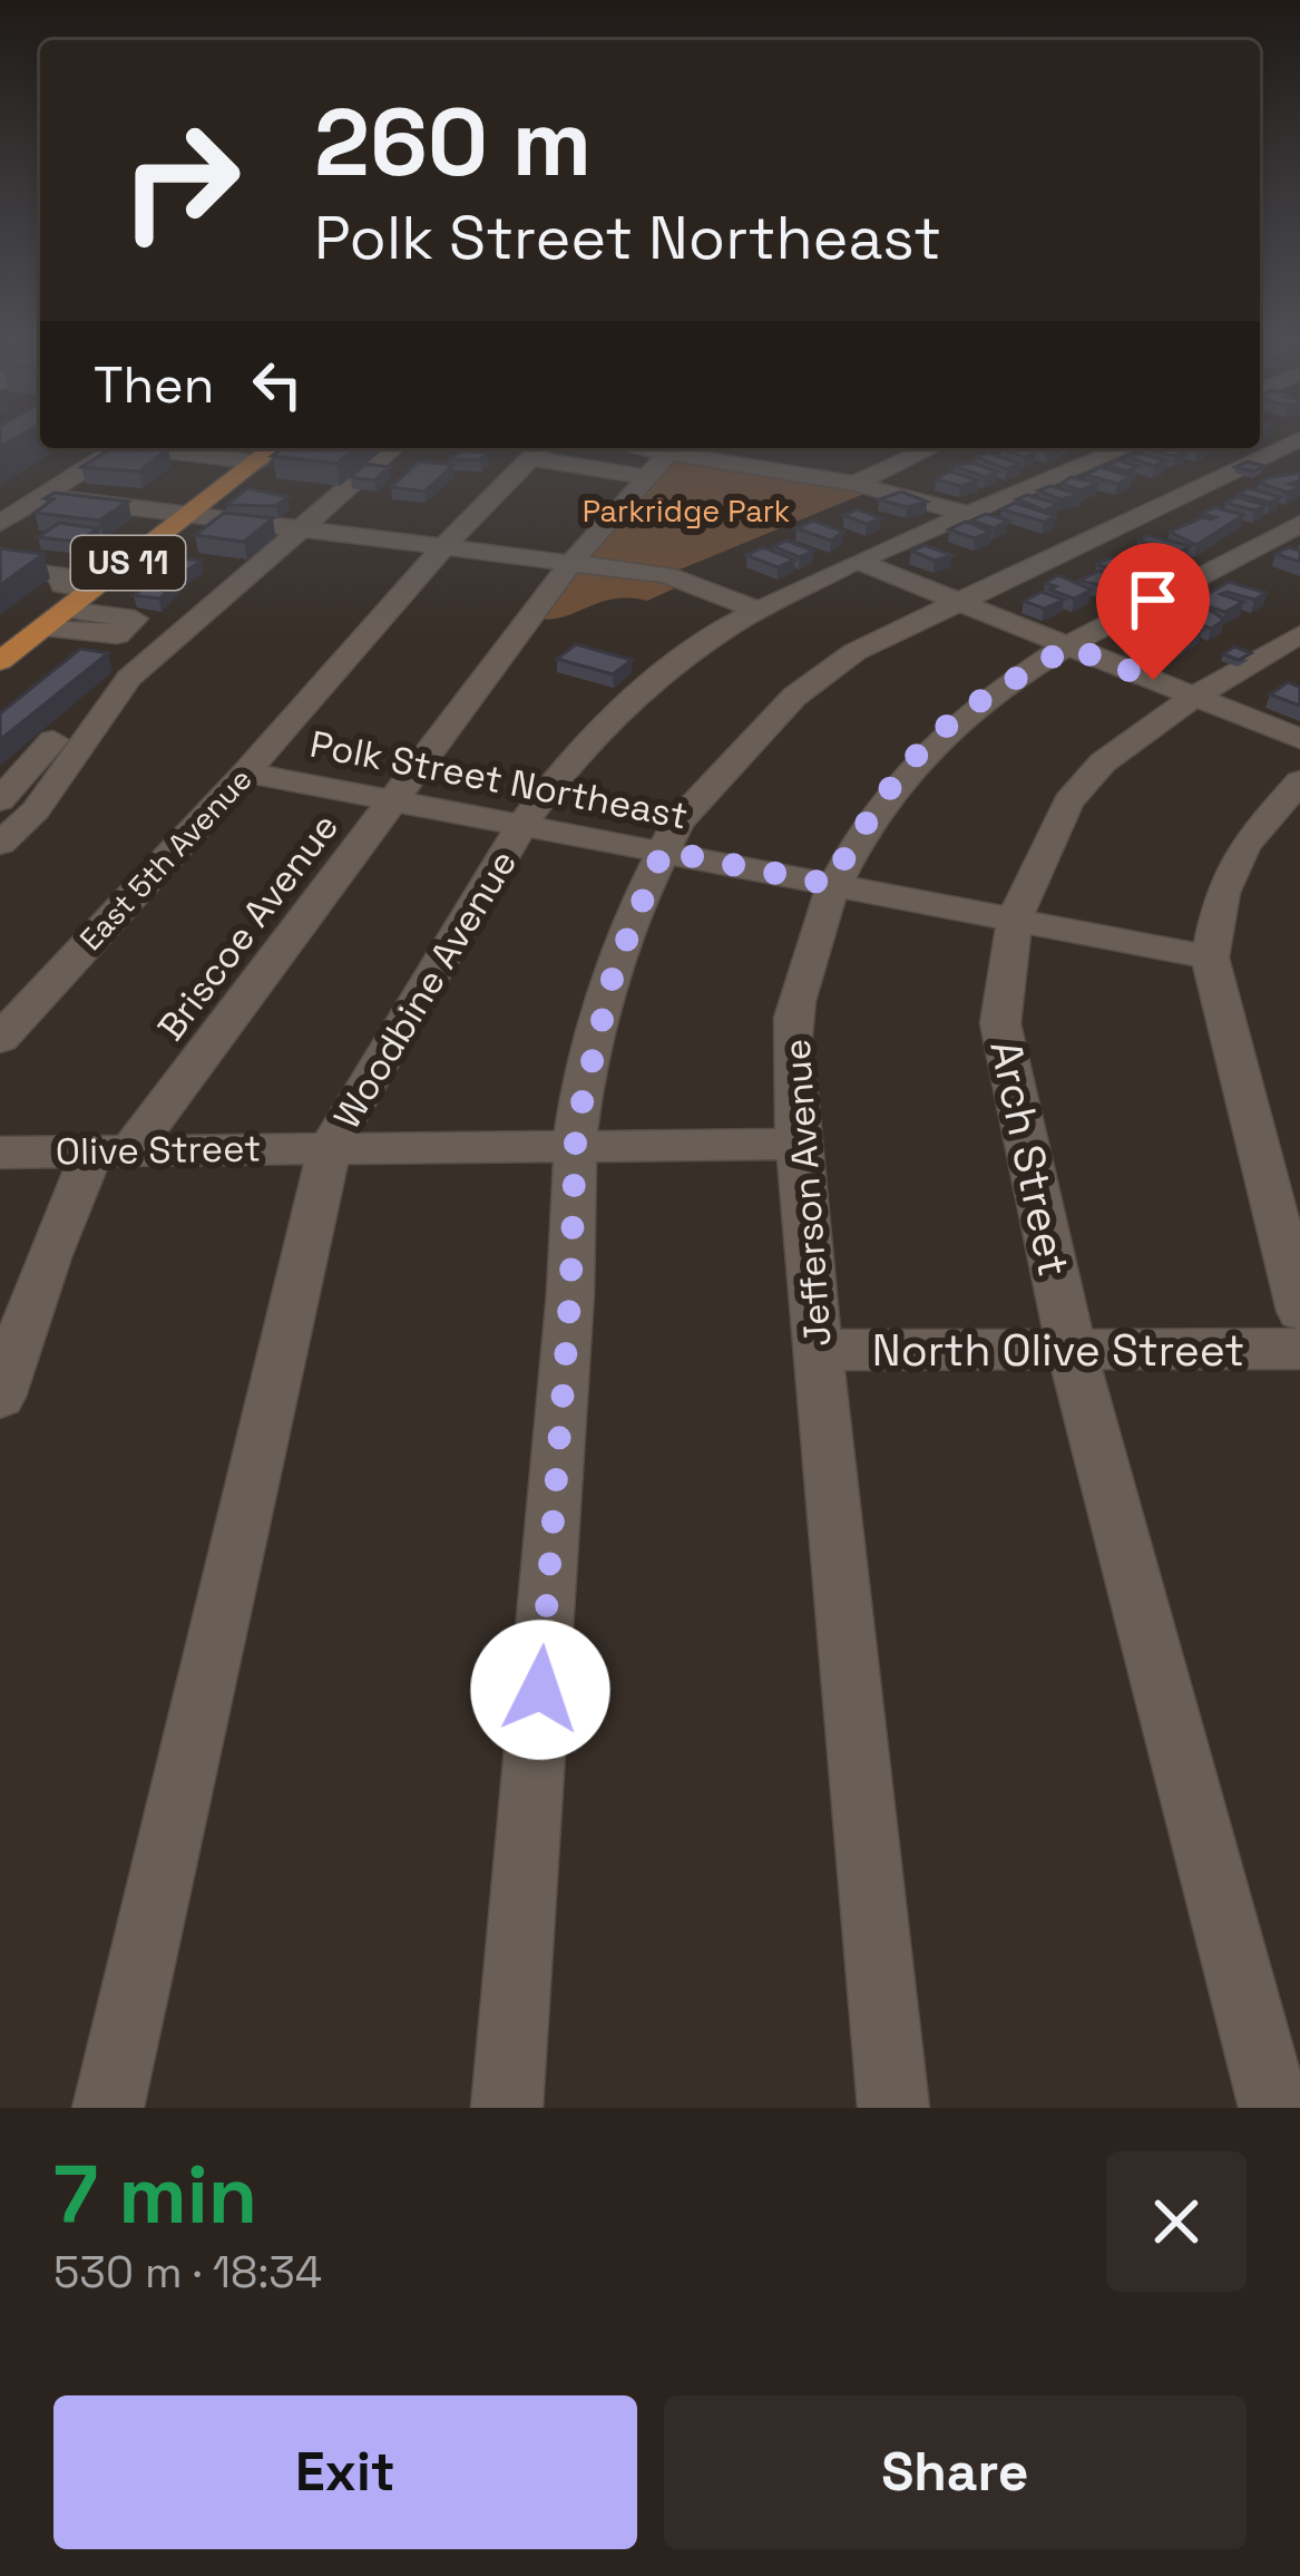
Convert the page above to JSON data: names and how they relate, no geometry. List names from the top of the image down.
{
  "streets": {
    "main road": ["US 11"],
    "street": [
      "Polk Street Northeast",
      "East 5th Avenue",
      "Briscoe Avenue",
      "Woodbine Avenue",
      "Olive Street",
      "Arch Street",
      "Jefferson Avenue",
      "North Olive Street"
    ]
  },
  "crossings": [
    ["Polk Street Northeast", "East 5th Avenue"],
    ["Polk Street Northeast", "Briscoe Avenue"],
    ["Polk Street Northeast", "Woodbine Avenue"],
    ["Polk Street Northeast", "Arch Street"],
    ["Polk Street Northeast", "Jefferson Avenue"],
    ["Briscoe Avenue", "Olive Street"],
    ["Woodbine Avenue", "Olive Street"],
    ["Olive Street", "Jefferson Avenue"],
    ["Arch Street", "North Olive Street"],
    ["Jefferson Avenue", "North Olive Street"]
  ],
  "parks": ["Parkridge Park"],
  "page": {
    "turn": ["260 m", "Polk Street Northeast"],
    "then": "Then",
    "heading": ["7 min", "530 m · 18:34"],
    "buttons": ["Exit", "Share"]
  }
}
